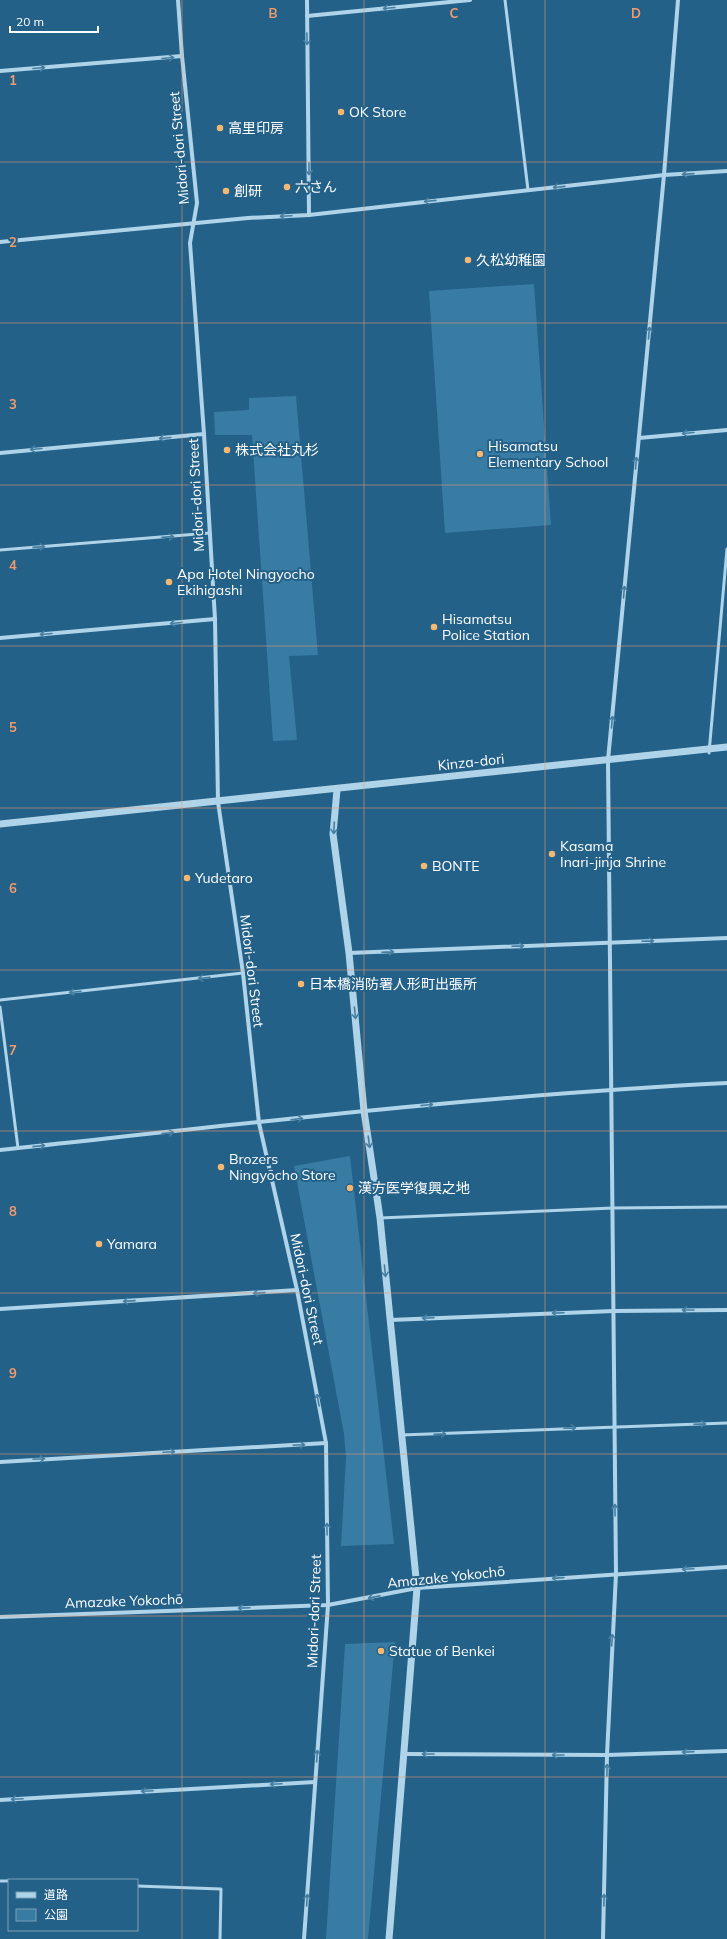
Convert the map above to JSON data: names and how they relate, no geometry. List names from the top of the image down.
{
  "streets": {
    "street": ["Midori-dori Street", "Kinza-dori", "Amazake Yokochō"]
  },
  "crossings": [
    ["Midori-dori Street", "Kinza-dori"],
    ["Midori-dori Street", "Amazake Yokochō"]
  ],
  "one_way": ["Amazake Yokochō"],
  "places": [
    "OK Store",
    "高里印房",
    "六さん",
    "創研",
    "久松幼稚園",
    "株式会社丸杉",
    "Hisamatsu Elementary School",
    "Apa Hotel Ningyocho Ekihigashi",
    "Hisamatsu Police Station",
    "Kasama Inari-jinja Shrine",
    "BONTE",
    "Yudetaro",
    "日本橋消防署人形町出張所",
    "Brozers Ningyōcho Store",
    "漢方医学復興之地",
    "Yamara",
    "Statue of Benkei"
  ],
  "legend": ["道路", "公園"],
  "scale_bar": "20 m",
  "grid": {
    "columns": ["B", "C", "D"],
    "rows": [
      "1",
      "2",
      "3",
      "4",
      "5",
      "6",
      "7",
      "8",
      "9"
    ]
  }
}
